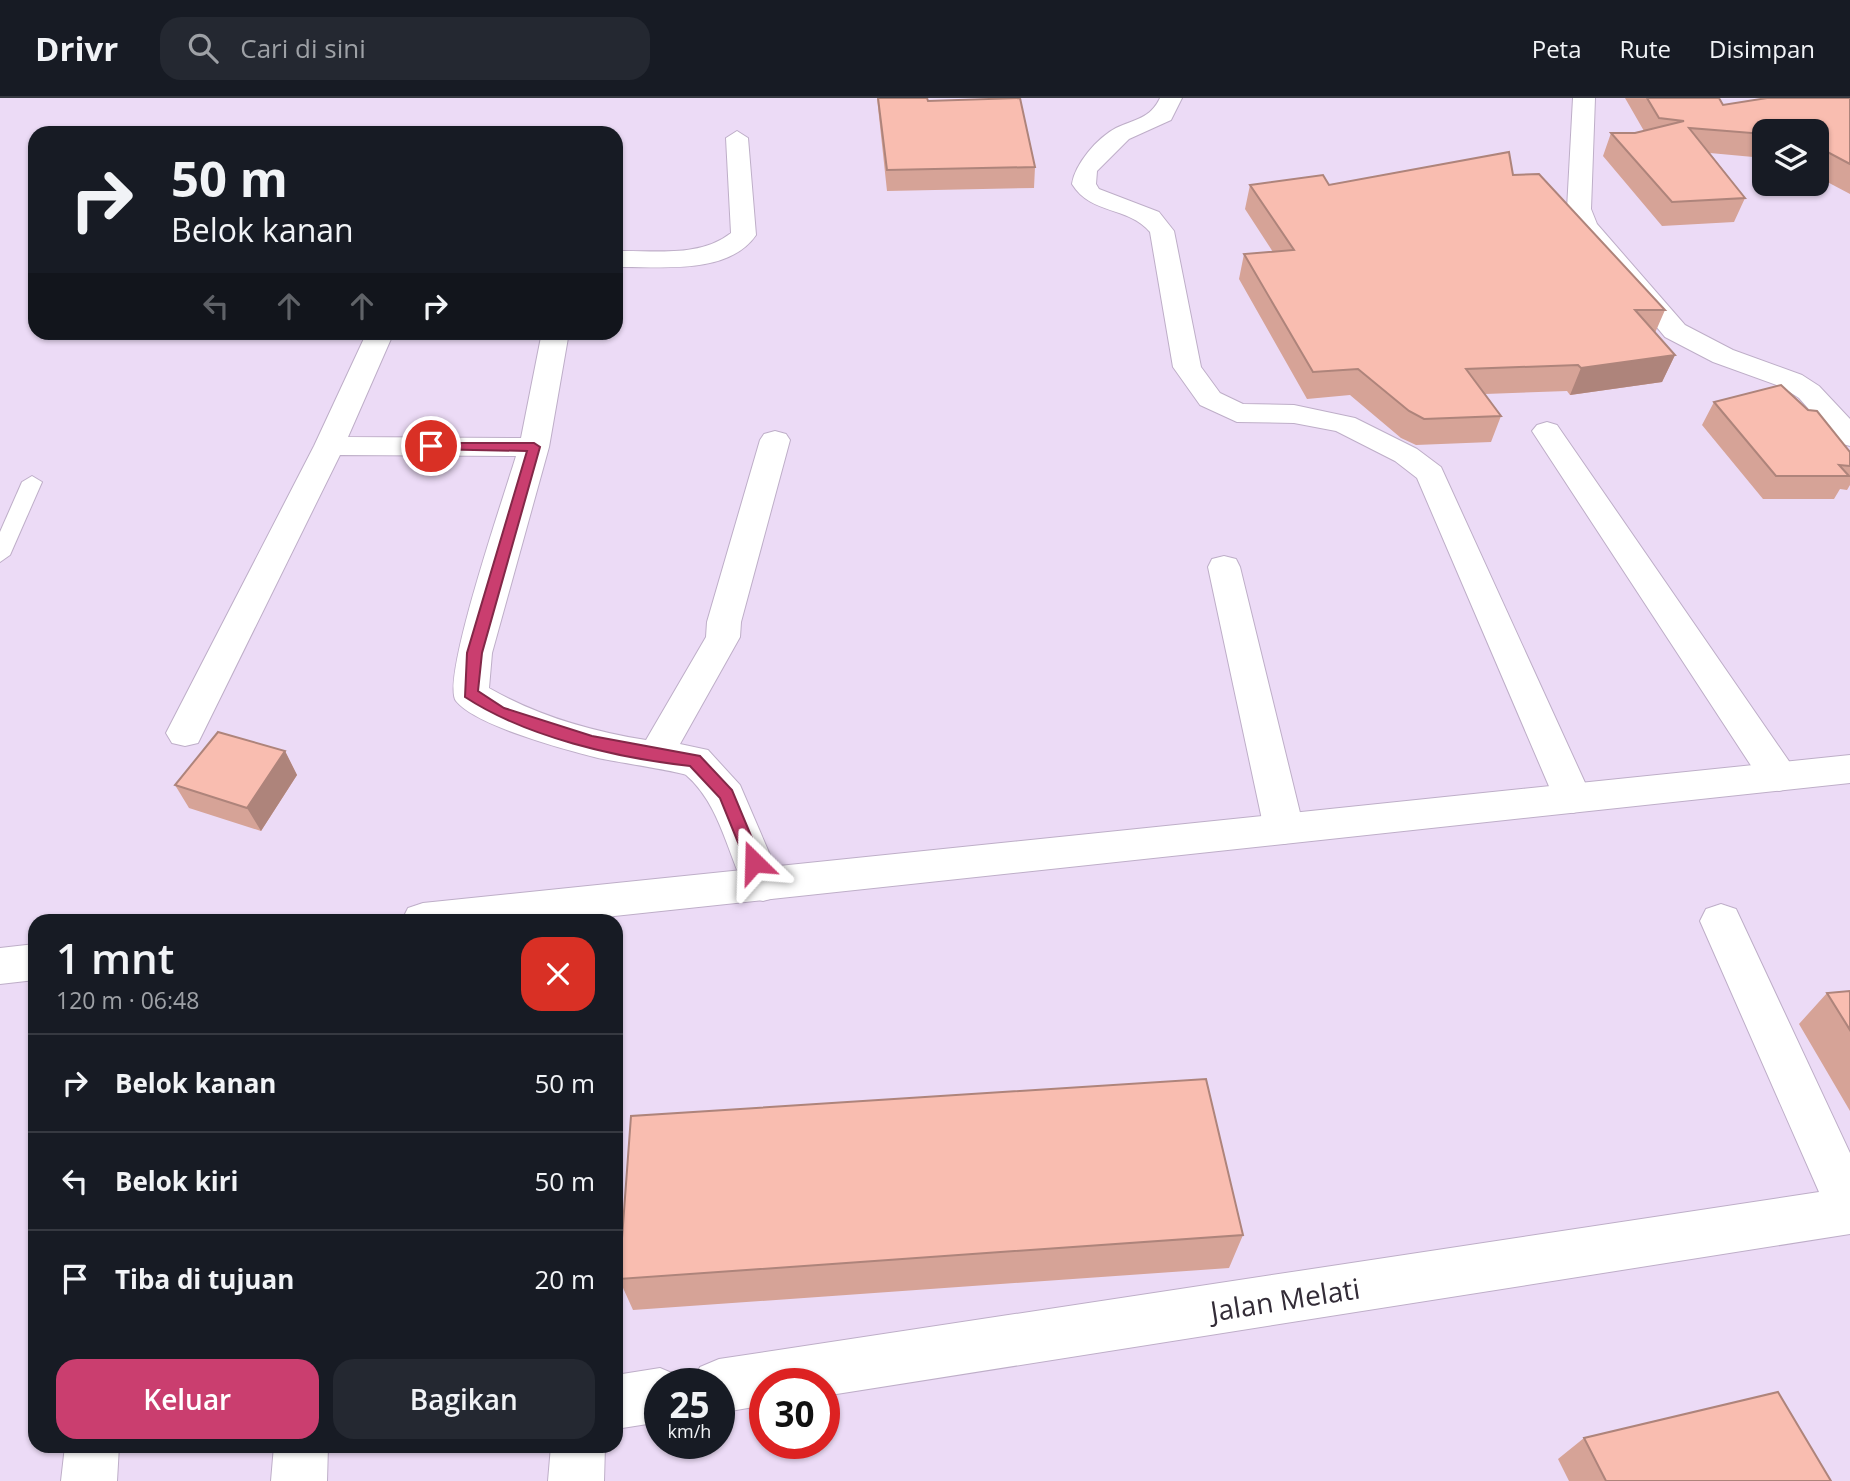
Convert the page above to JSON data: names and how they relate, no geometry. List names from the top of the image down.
{
  "streets": {
    "street": ["Jalan Melati"]
  },
  "page": {
    "header": "Drivr",
    "search": "Cari di sini",
    "nav": ["Peta", "Rute", "Disimpan"],
    "turn": ["50 m", "Belok kanan"],
    "heading": ["1 mnt", "120 m · 06:48"],
    "list": [
      {
        "name": "Belok kanan",
        "value": "50 m"
      },
      {
        "name": "Belok kiri",
        "value": "50 m"
      },
      {
        "name": "Tiba di tujuan",
        "value": "20 m"
      }
    ],
    "buttons": ["Keluar", "Bagikan"],
    "speed": "25 km/h",
    "limit": "30"
  }
}
